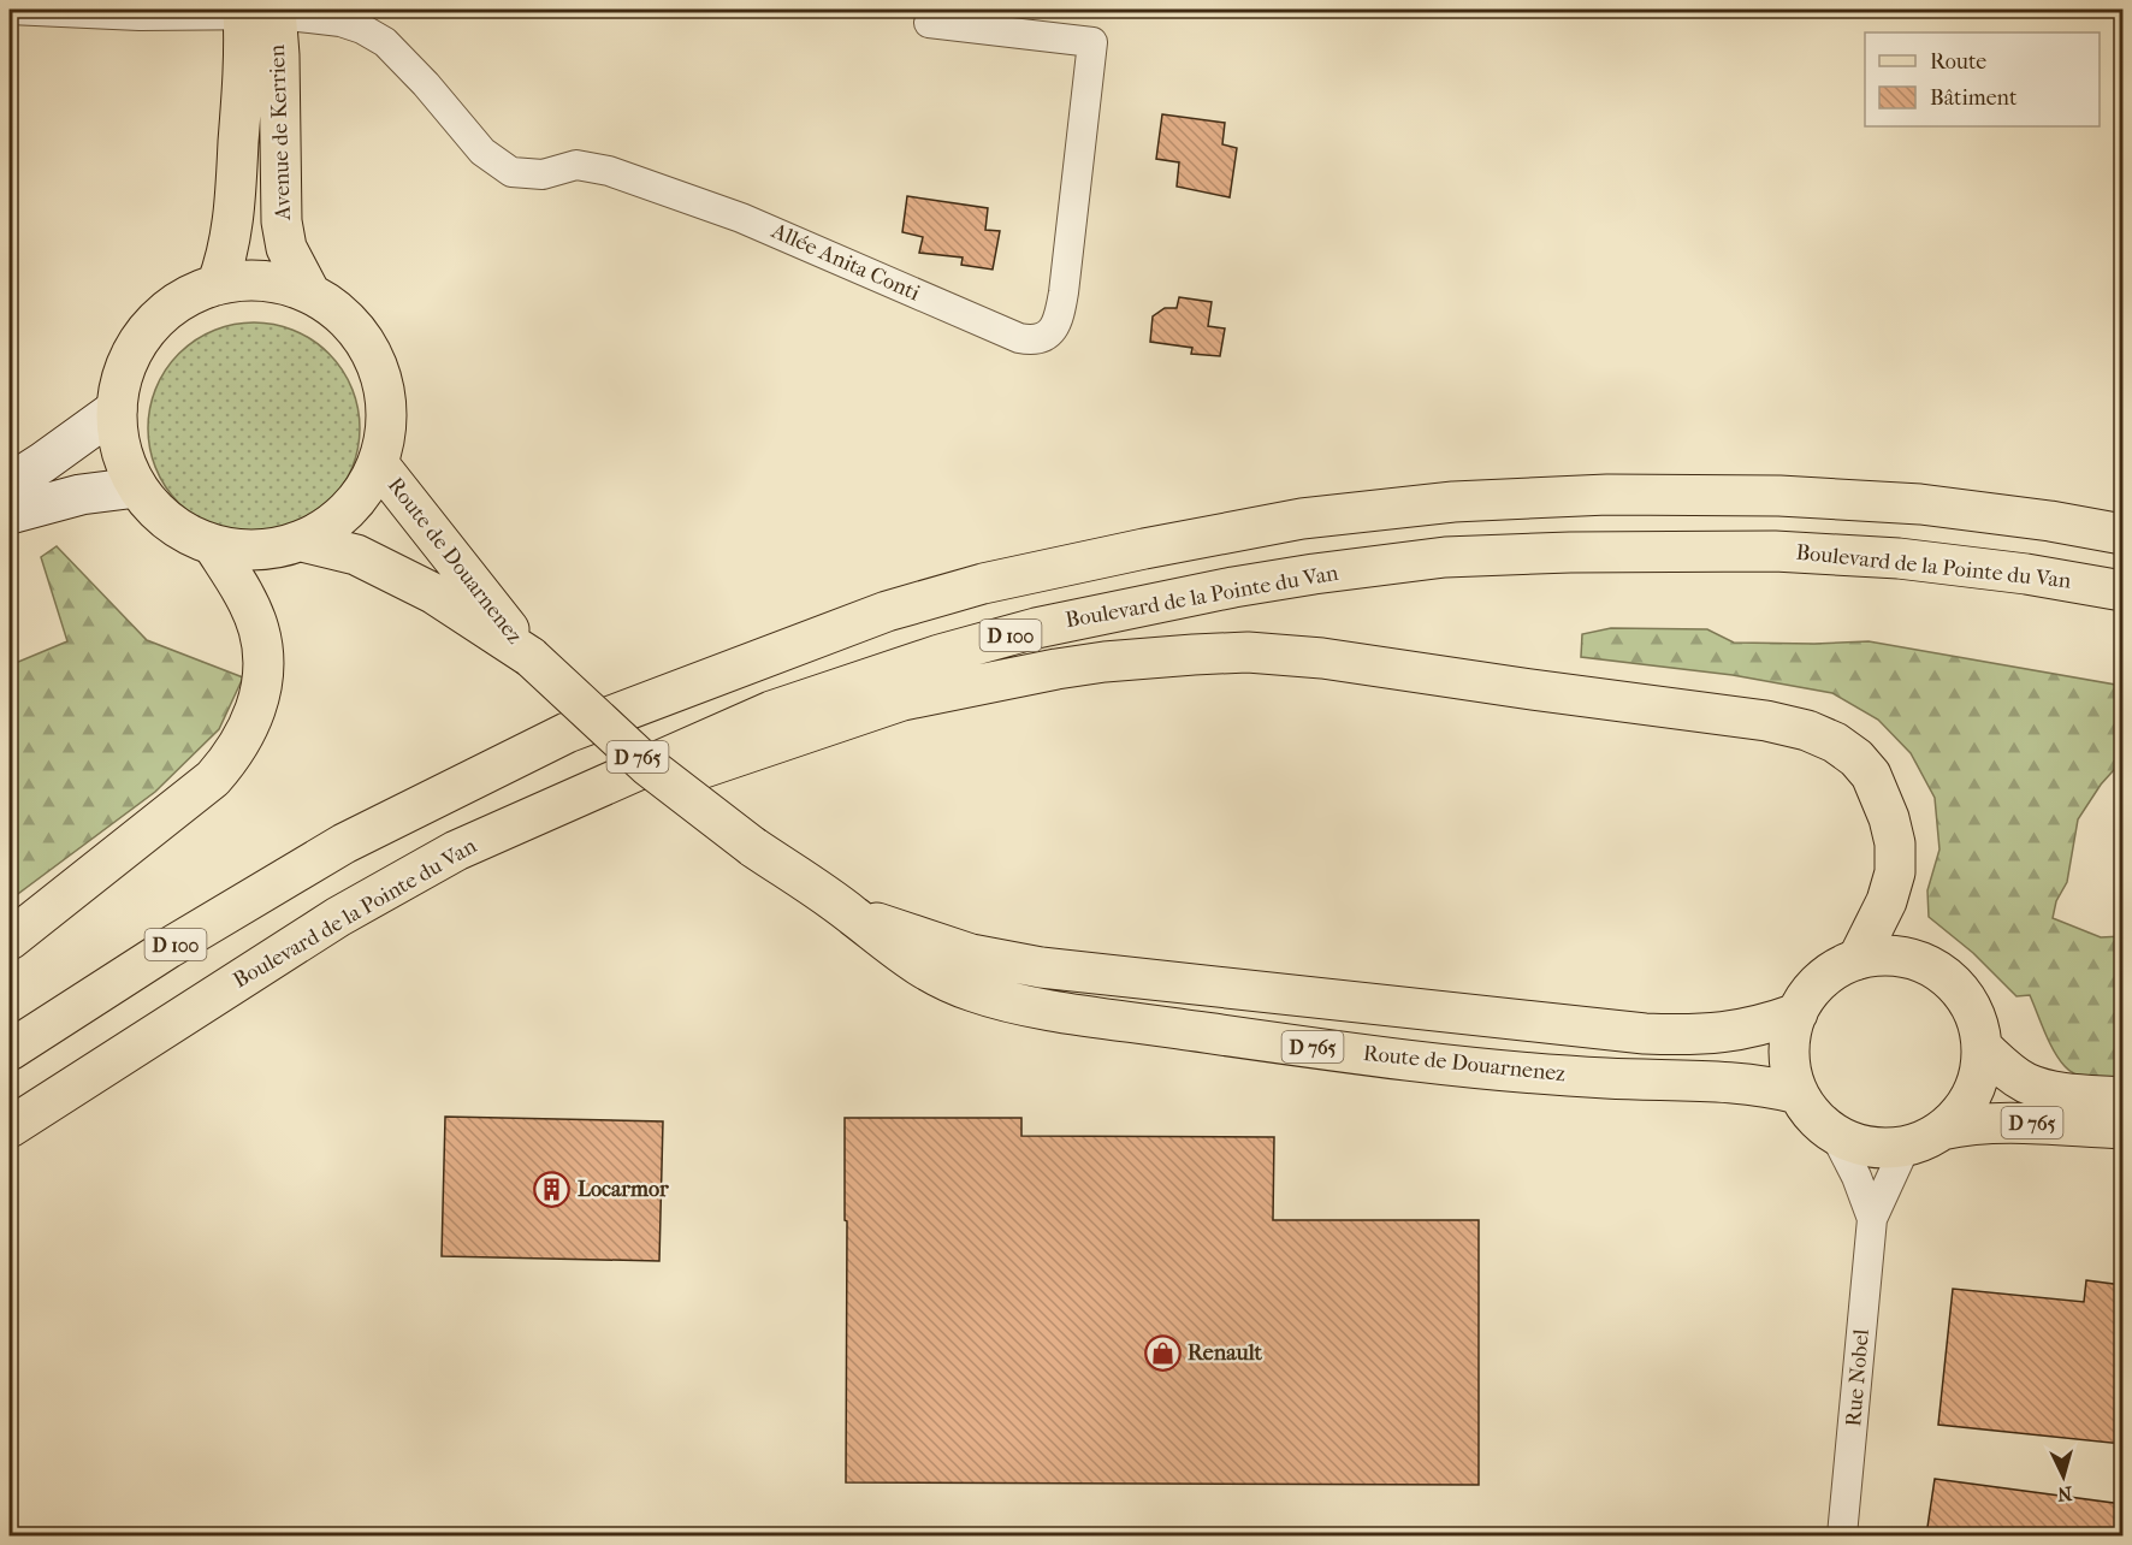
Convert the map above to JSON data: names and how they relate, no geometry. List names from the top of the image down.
{
  "streets": {
    "main road": [
      "Avenue de Kerrien",
      "Route de Douarnenez",
      "Boulevard de la Pointe du Van",
      "D 100",
      "D 765"
    ],
    "street": ["Allée Anita Conti", "Rue Nobel"]
  },
  "crossings": [
    ["Avenue de Kerrien", "Allée Anita Conti"],
    ["Route de Douarnenez", "D 765"],
    ["Route de Douarnenez", "Rue Nobel"],
    ["D 765", "Rue Nobel"]
  ],
  "places": {
    "building": ["Locarmor"],
    "shop": ["Renault"]
  },
  "legend": ["Route", "Bâtiment"],
  "north": "bottom"
}
